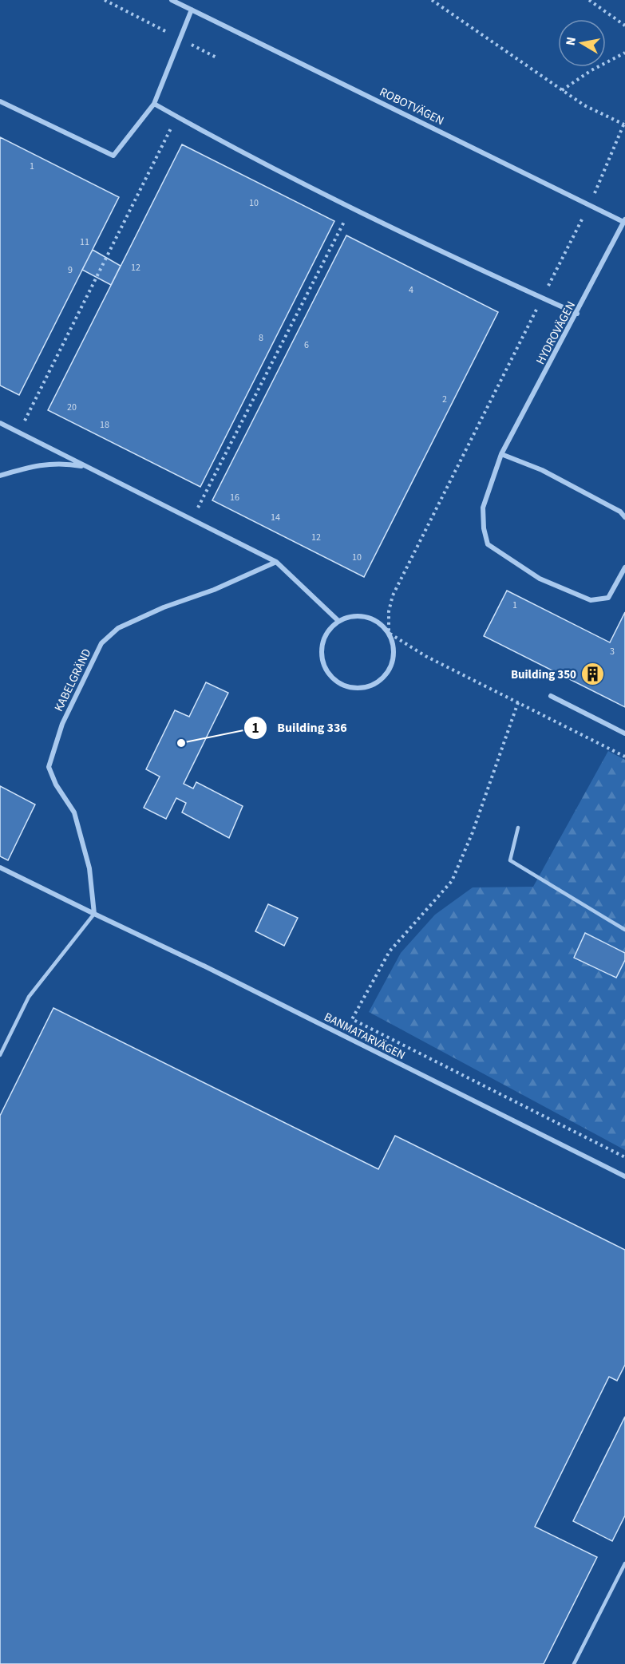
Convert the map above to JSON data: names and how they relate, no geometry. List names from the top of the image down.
{
  "streets": {
    "street": [
      "ROBOTVÄGEN",
      "HYDROVÄGEN",
      "KABELGRÄND",
      "BANMATARVÄGEN"
    ]
  },
  "crossings": [
    ["ROBOTVÄGEN", "HYDROVÄGEN"],
    ["KABELGRÄND", "BANMATARVÄGEN"]
  ],
  "places": {
    "building": ["Building 350"],
    "other": ["Building 336"]
  },
  "house_numbers": [
    "1",
    "10",
    "11",
    "12",
    "9",
    "4",
    "8",
    "6",
    "2",
    "20",
    "18",
    "16",
    "14",
    "12",
    "10",
    "1",
    "3"
  ],
  "north": "left"
}
